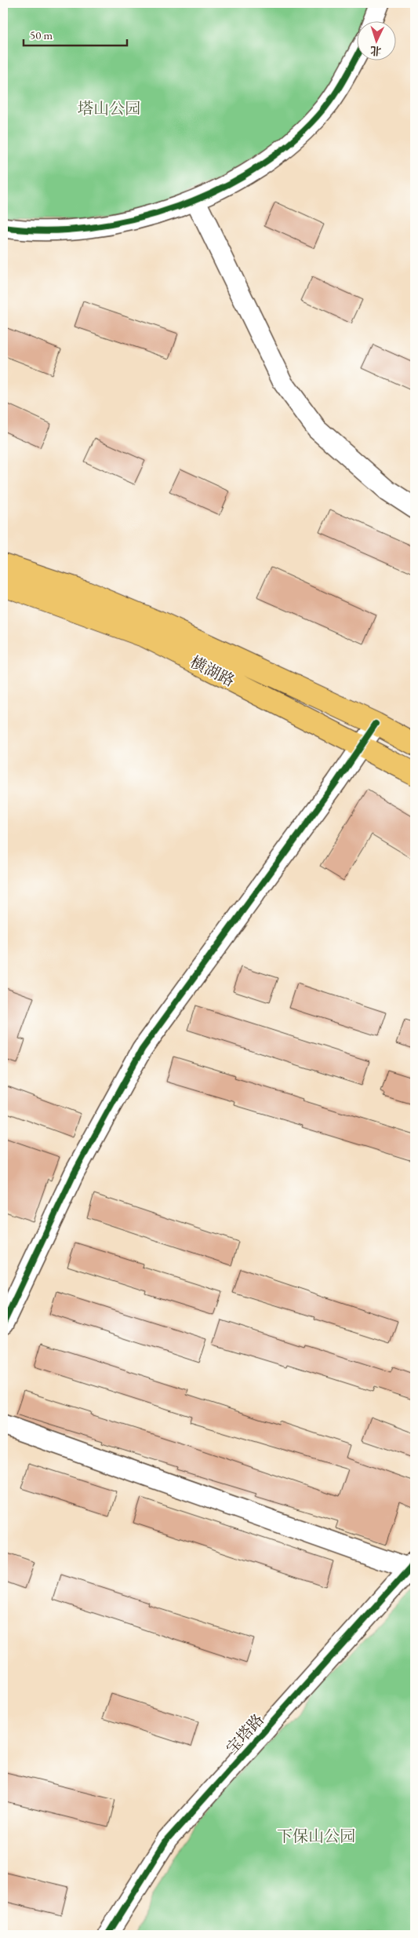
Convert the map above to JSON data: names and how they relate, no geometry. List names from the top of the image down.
{
  "streets": {
    "highway": ["横湖路"],
    "street": ["宝塔路"]
  },
  "parks": ["塔山公园", "下保山公园"],
  "scale_bar": "50 m",
  "north": "bottom"
}
